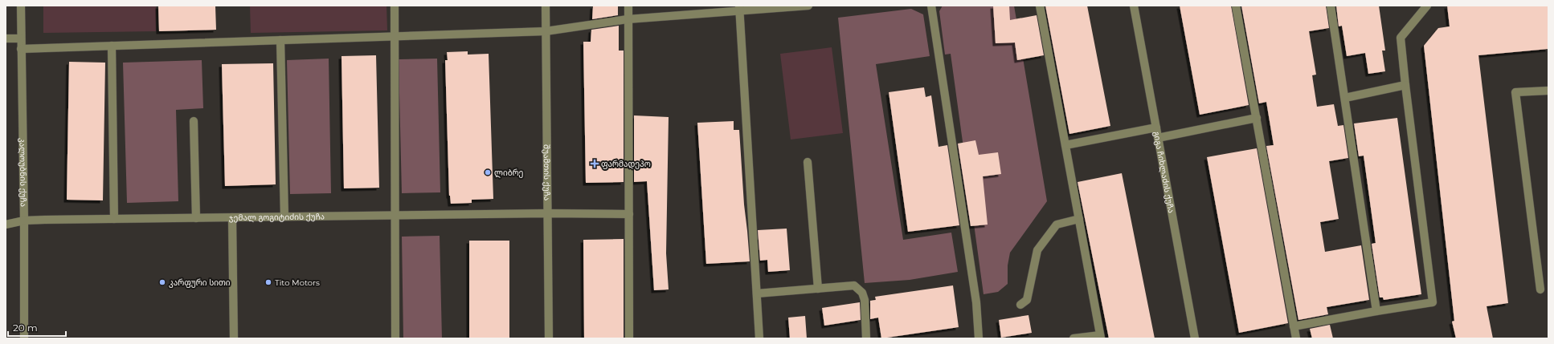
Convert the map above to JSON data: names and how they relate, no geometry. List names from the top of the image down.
{
  "streets": {
    "street": [
      "კალოუბნის ქუჩა",
      "გიგა ჩიხლაძის ქუჩა",
      "შუამთის ქუჩა",
      "ჯემალ გოგიტიძის ქუჩა"
    ]
  },
  "crossings": [
    ["კალოუბნის ქუჩა", "ჯემალ გოგიტიძის ქუჩა"],
    ["შუამთის ქუჩა", "ჯემალ გოგიტიძის ქუჩა"]
  ],
  "places": {
    "health": ["ფარმადეპო"],
    "other": ["ლიბრე", "კარფური სითი", "Tito Motors"]
  },
  "scale_bar": "20 m"
}
